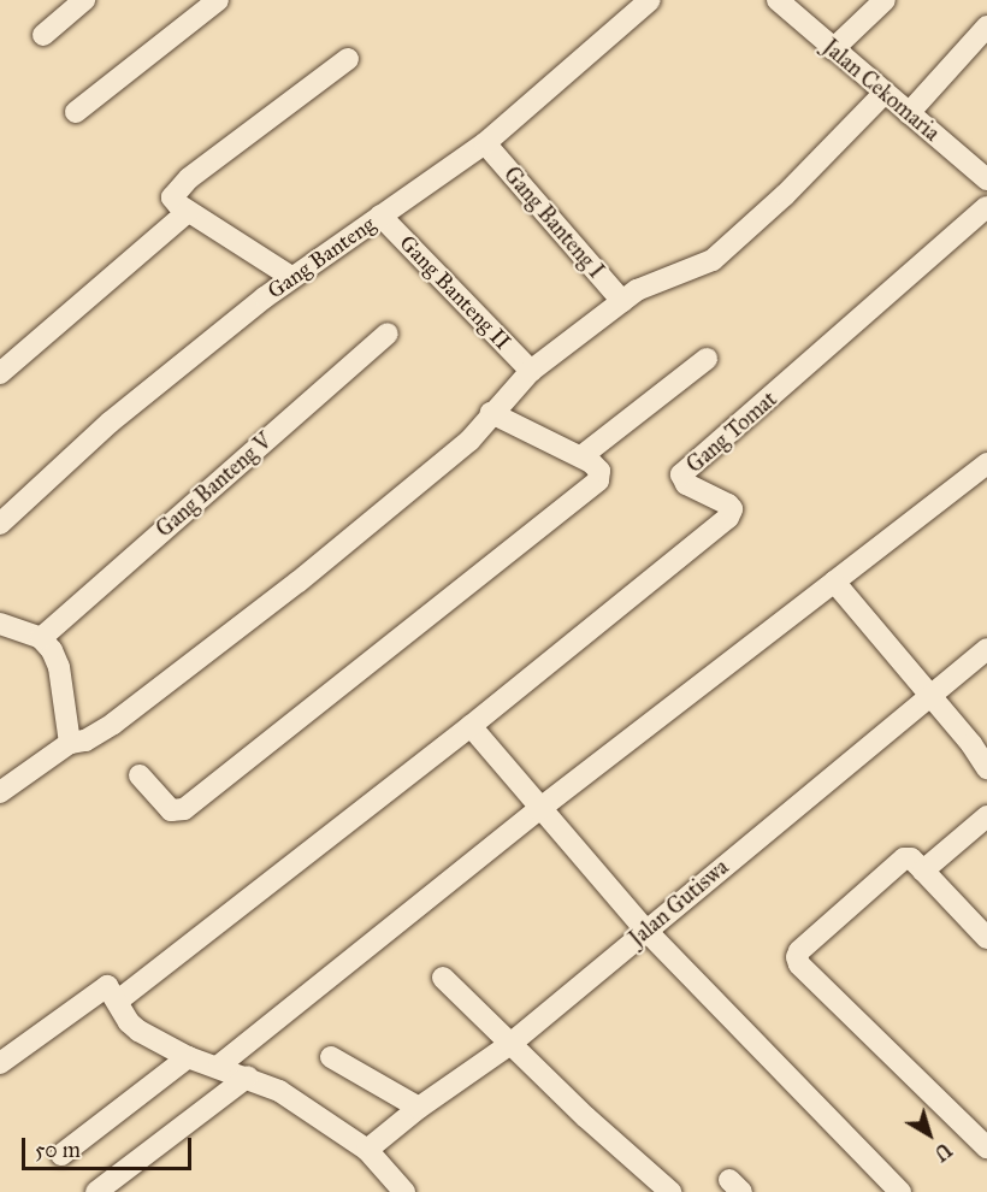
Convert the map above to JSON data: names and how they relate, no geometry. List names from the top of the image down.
{
  "streets": {
    "street": [
      "Jalan Cekomaria",
      "Gang Banteng I",
      "Gang Banteng",
      "Gang Banteng II",
      "Gang Tomat",
      "Gang Banteng V",
      "Jalan Gutiswa"
    ]
  },
  "crossings": [
    ["Gang Banteng I", "Gang Banteng"],
    ["Gang Banteng", "Gang Banteng II"]
  ],
  "scale_bar": "50 m",
  "north": "bottom right"
}
